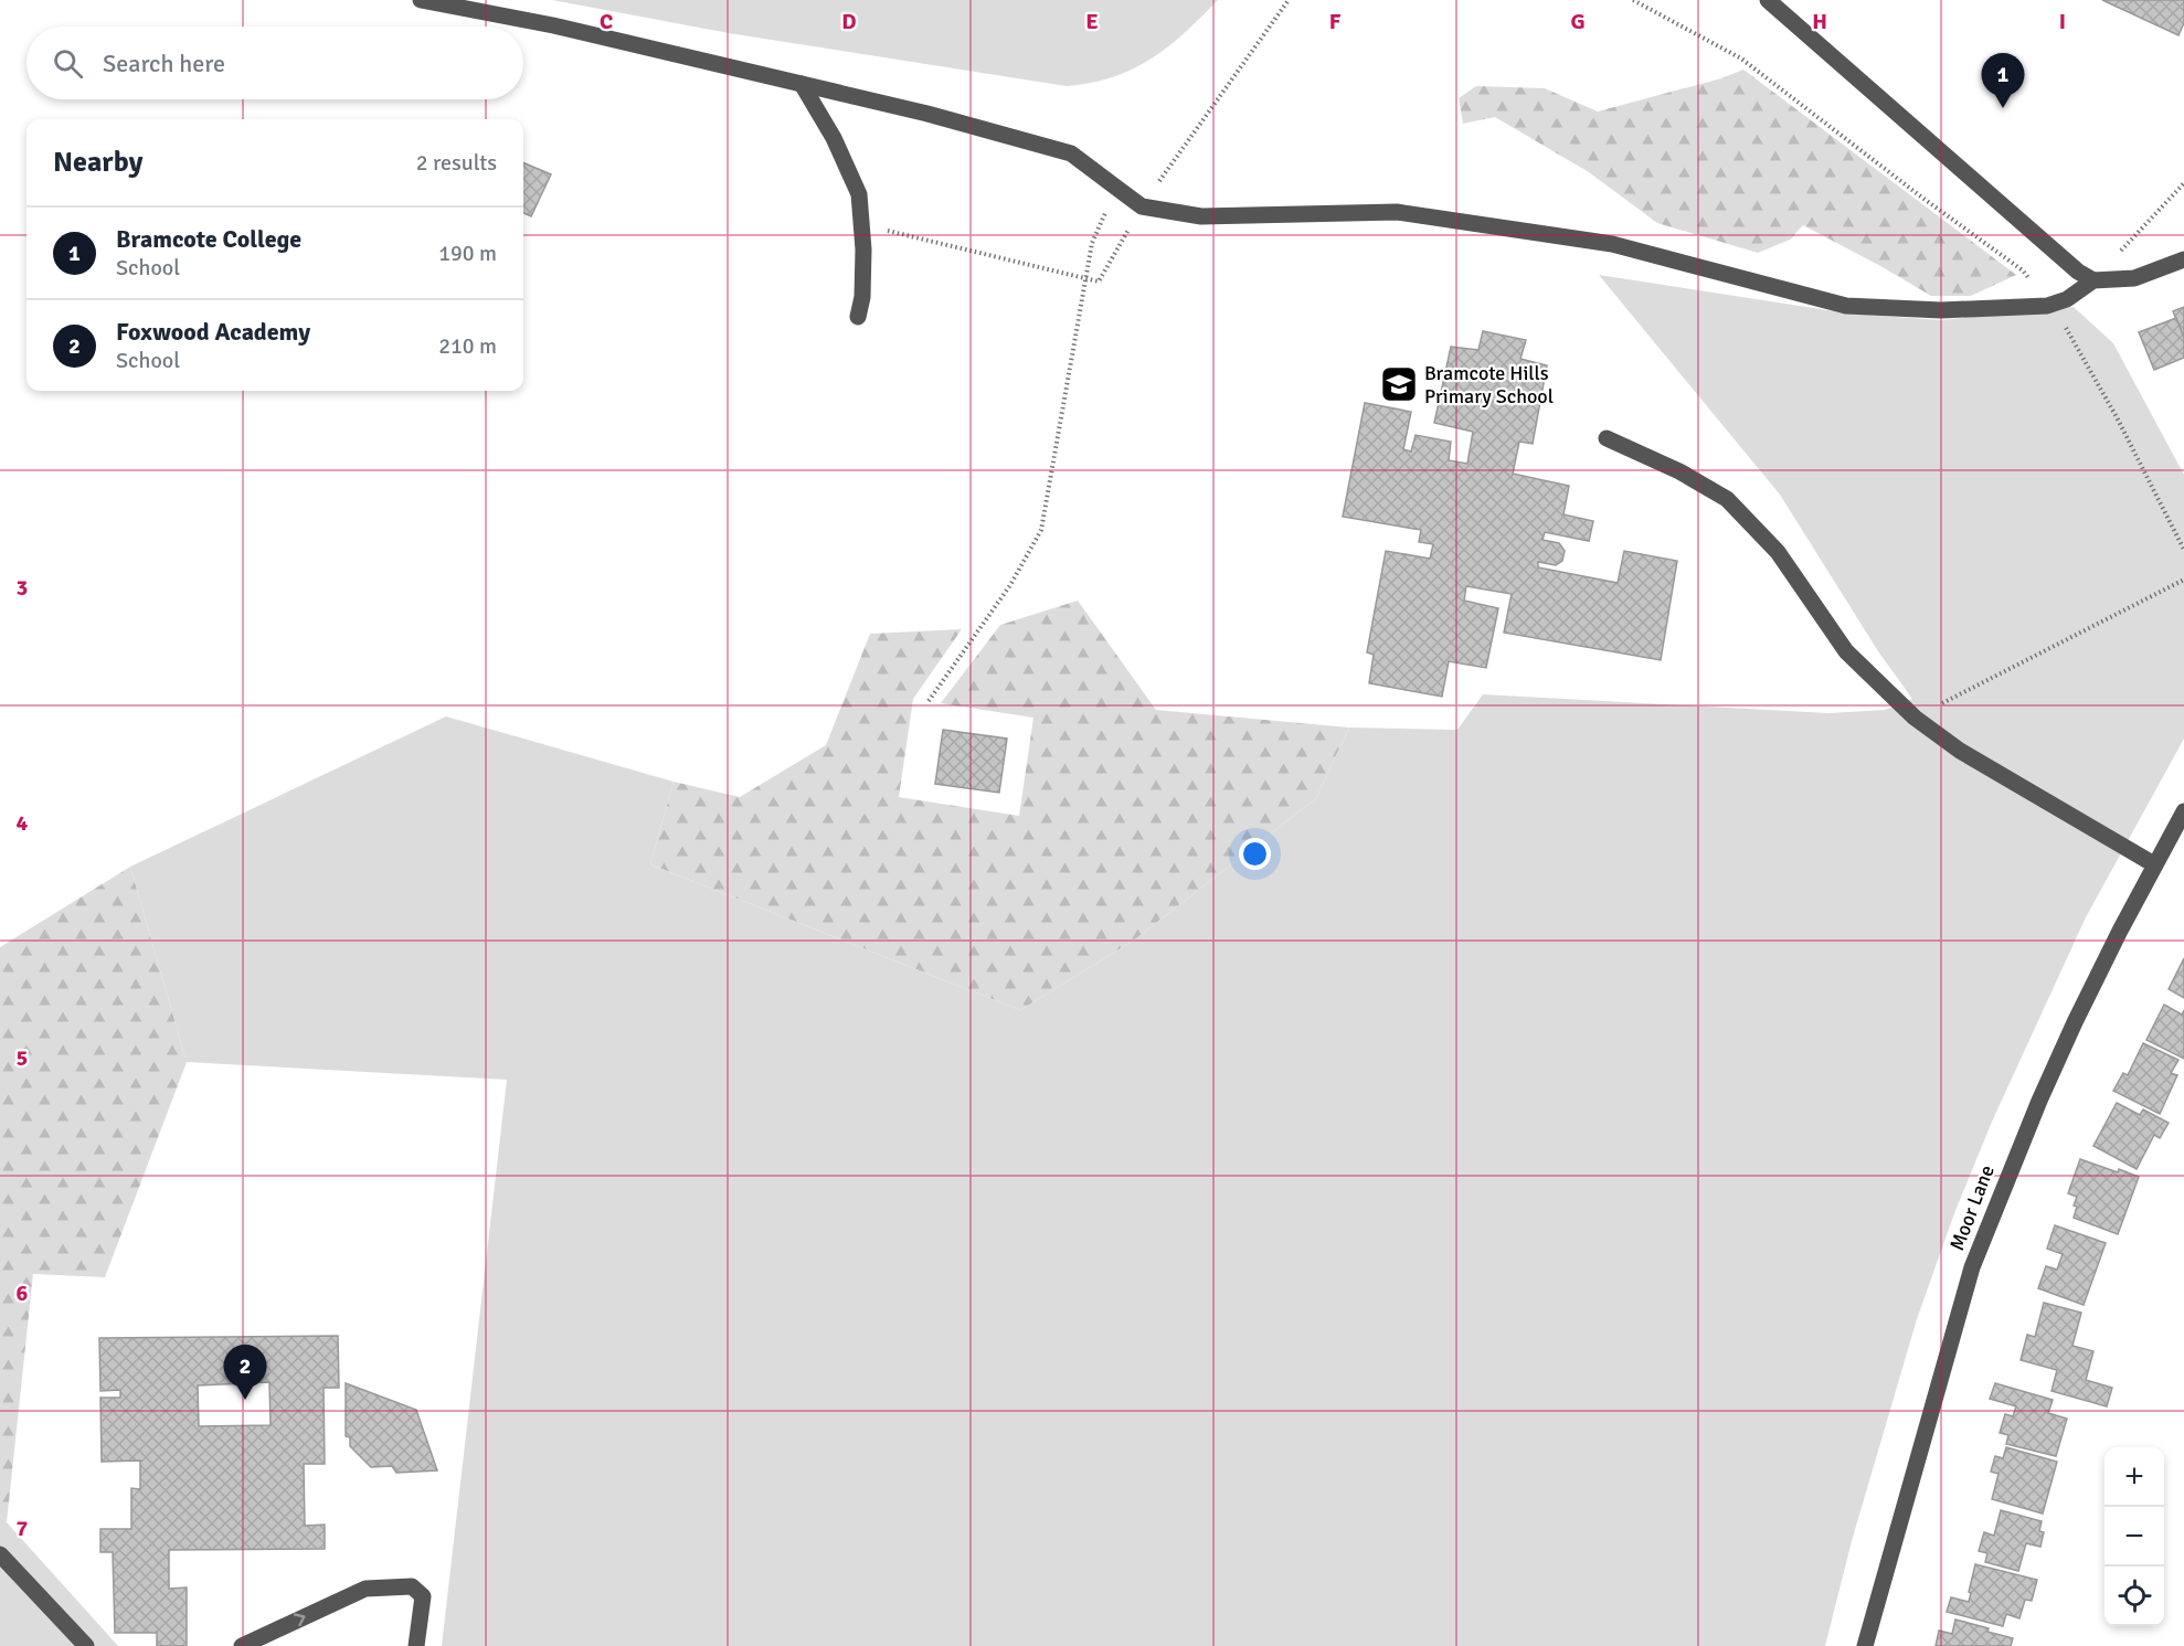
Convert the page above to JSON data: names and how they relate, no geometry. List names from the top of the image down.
{
  "streets": {
    "street": ["Moor Lane"]
  },
  "places": {
    "school or university": ["Bramcote Hills Primary School"]
  },
  "page": {
    "search": "Search here",
    "pins": ["1", "2"],
    "heading": ["Nearby", "2 results"],
    "list": [
      {
        "mark": "1",
        "name": "Bramcote College",
        "note": "School",
        "value": "190 m"
      },
      {
        "mark": "2",
        "name": "Foxwood Academy",
        "note": "School",
        "value": "210 m"
      }
    ],
    "map_buttons": ["+", "−"]
  },
  "grid": {
    "columns": [
      "C",
      "D",
      "E",
      "F",
      "G",
      "H",
      "I"
    ],
    "rows": [
      "3",
      "4",
      "5",
      "6",
      "7"
    ]
  }
}
